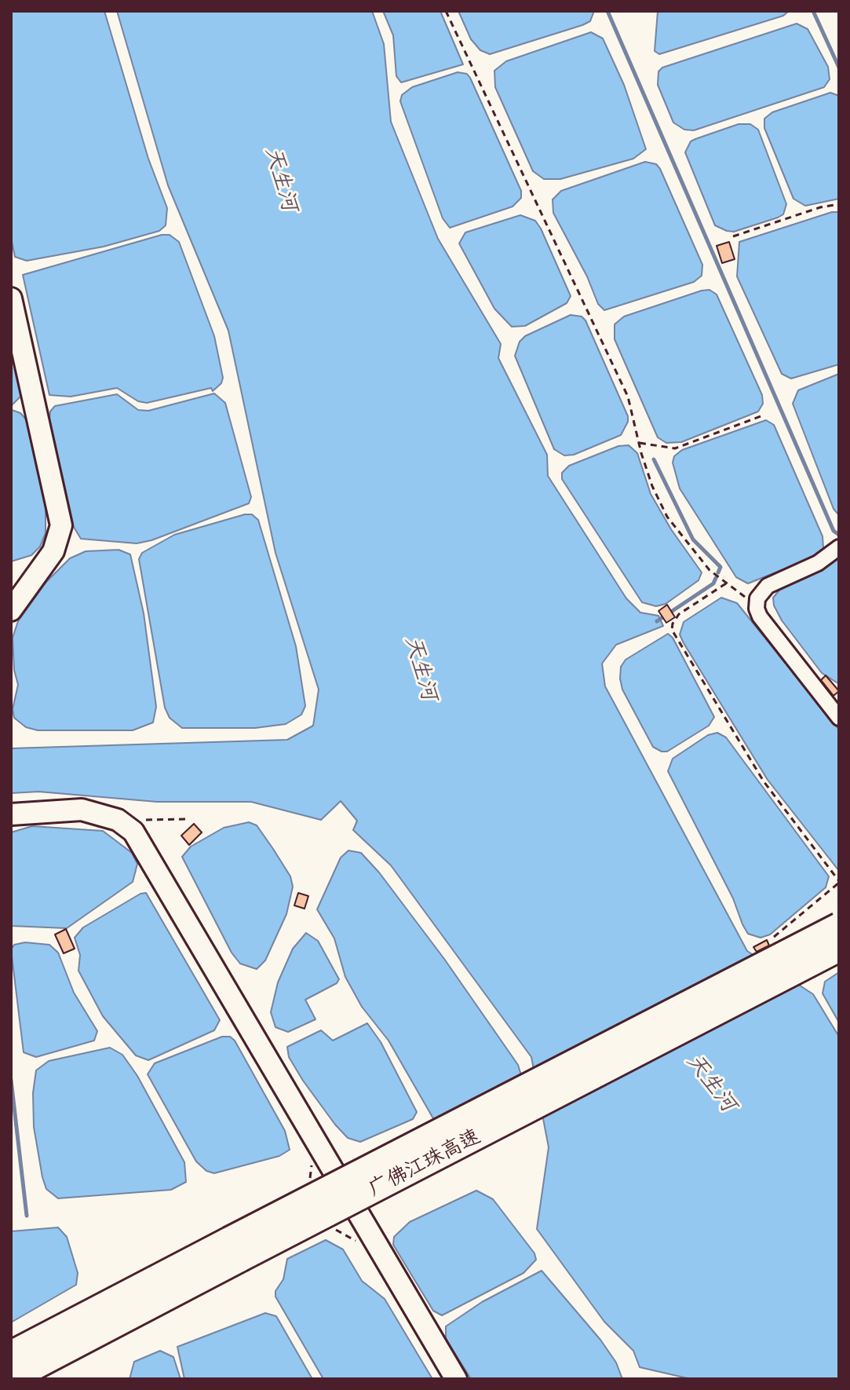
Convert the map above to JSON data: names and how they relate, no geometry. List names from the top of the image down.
{
  "streets": {
    "highway": ["广佛江珠高速"]
  },
  "water": ["天生河"]
}
